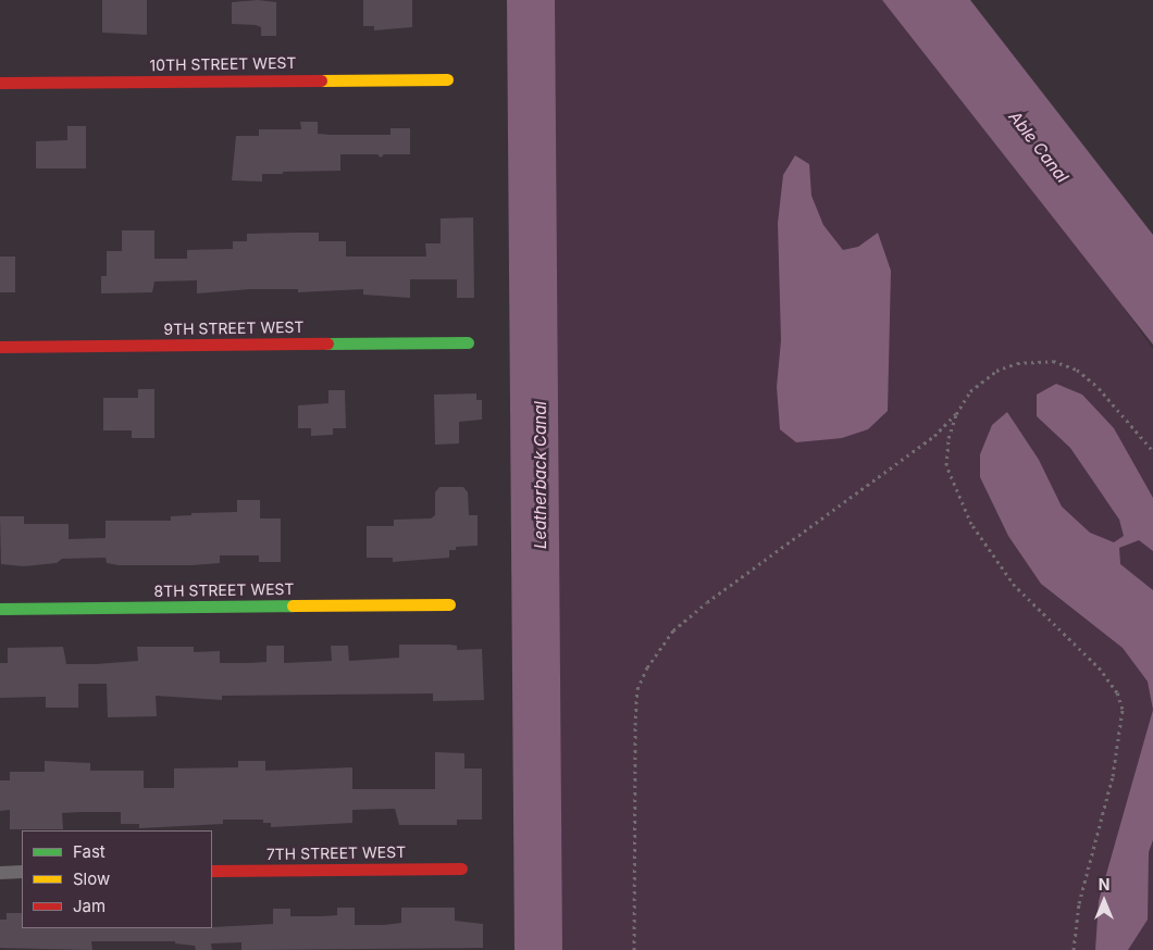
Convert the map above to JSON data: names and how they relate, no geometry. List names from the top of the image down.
{
  "streets": {
    "street": [
      "10TH STREET WEST",
      "9TH STREET WEST",
      "8TH STREET WEST",
      "7TH STREET WEST"
    ]
  },
  "water": ["Able Canal", "Leatherback Canal"],
  "legend": ["Fast", "Slow", "Jam"],
  "north": "top"
}
